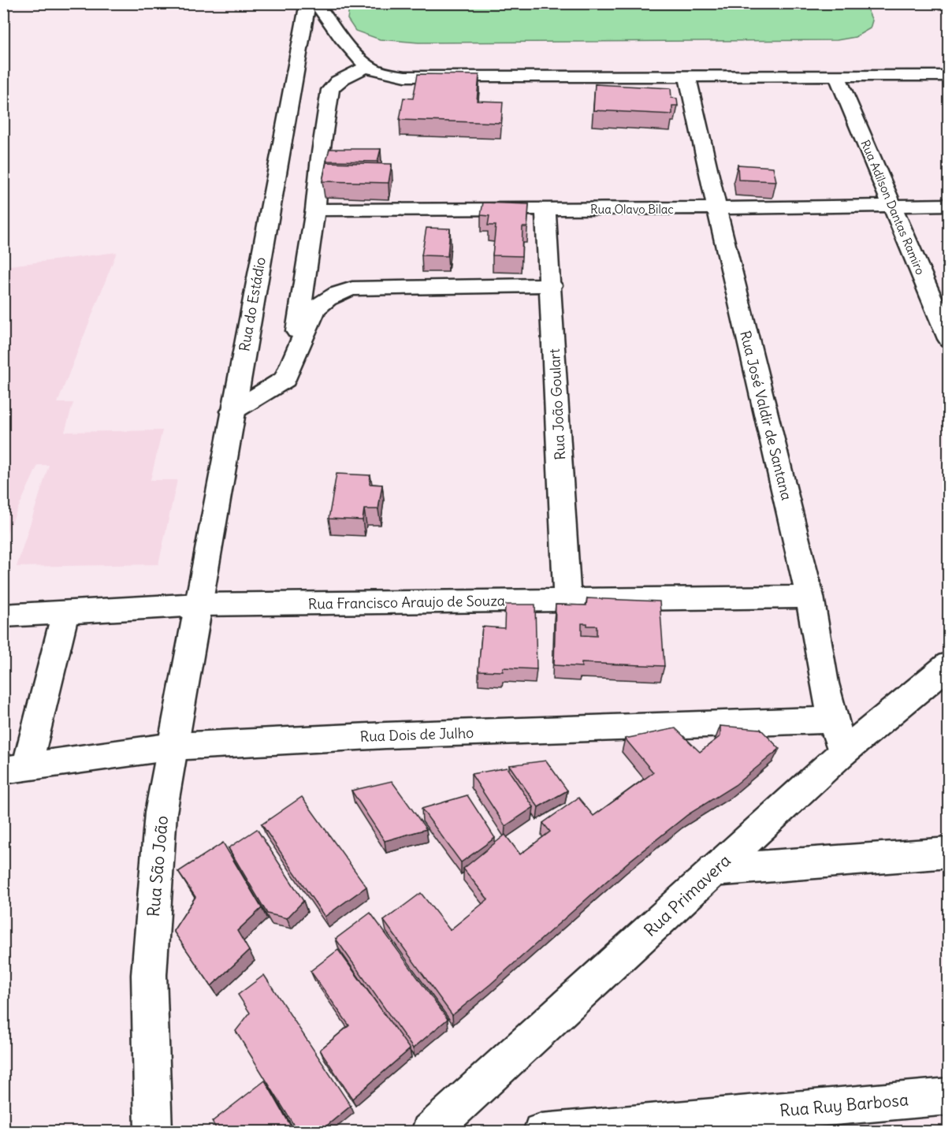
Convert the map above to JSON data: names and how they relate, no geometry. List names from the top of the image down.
{
  "streets": {
    "street": [
      "Rua Adilson Dantas Ramiro",
      "Rua Olavo Bilac",
      "Rua do Estádio",
      "Rua João Goulart",
      "Rua José Valdir de Santana",
      "Rua Francisco Araujo de Souza",
      "Rua Dois de Julho",
      "Rua São João",
      "Rua Primavera",
      "Rua Ruy Barbosa"
    ]
  },
  "crossings": [
    ["Rua Adilson Dantas Ramiro", "Rua Olavo Bilac"],
    ["Rua Olavo Bilac", "Rua João Goulart"],
    ["Rua Olavo Bilac", "Rua José Valdir de Santana"],
    ["Rua do Estádio", "Rua Francisco Araujo de Souza"],
    ["Rua do Estádio", "Rua São João"],
    ["Rua João Goulart", "Rua Francisco Araujo de Souza"],
    ["Rua José Valdir de Santana", "Rua Francisco Araujo de Souza"],
    ["Rua José Valdir de Santana", "Rua Dois de Julho"],
    ["Rua José Valdir de Santana", "Rua Primavera"],
    ["Rua Francisco Araujo de Souza", "Rua São João"],
    ["Rua Dois de Julho", "Rua São João"]
  ]
}
